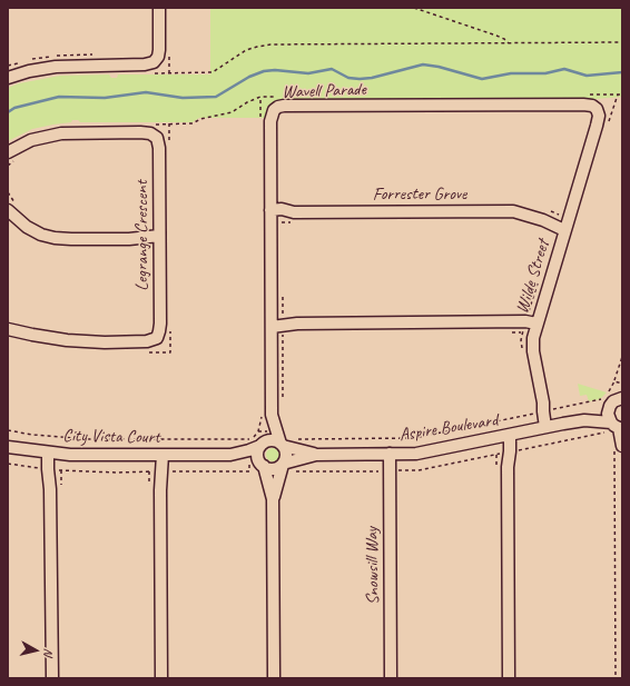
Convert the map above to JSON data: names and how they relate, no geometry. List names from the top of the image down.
{
  "streets": {
    "street": [
      "Wavell Parade",
      "Forrester Grove",
      "Legrange Crescent",
      "Wilde Street",
      "Aspire Boulevard",
      "City Vista Court",
      "Snowsill Way"
    ]
  },
  "crossings": [
    ["Wavell Parade", "Forrester Grove"],
    ["Wavell Parade", "Wilde Street"],
    ["Wavell Parade", "Aspire Boulevard"],
    ["Forrester Grove", "Wilde Street"],
    ["Wilde Street", "Aspire Boulevard"],
    ["Aspire Boulevard", "Snowsill Way"]
  ],
  "north": "right"
}
